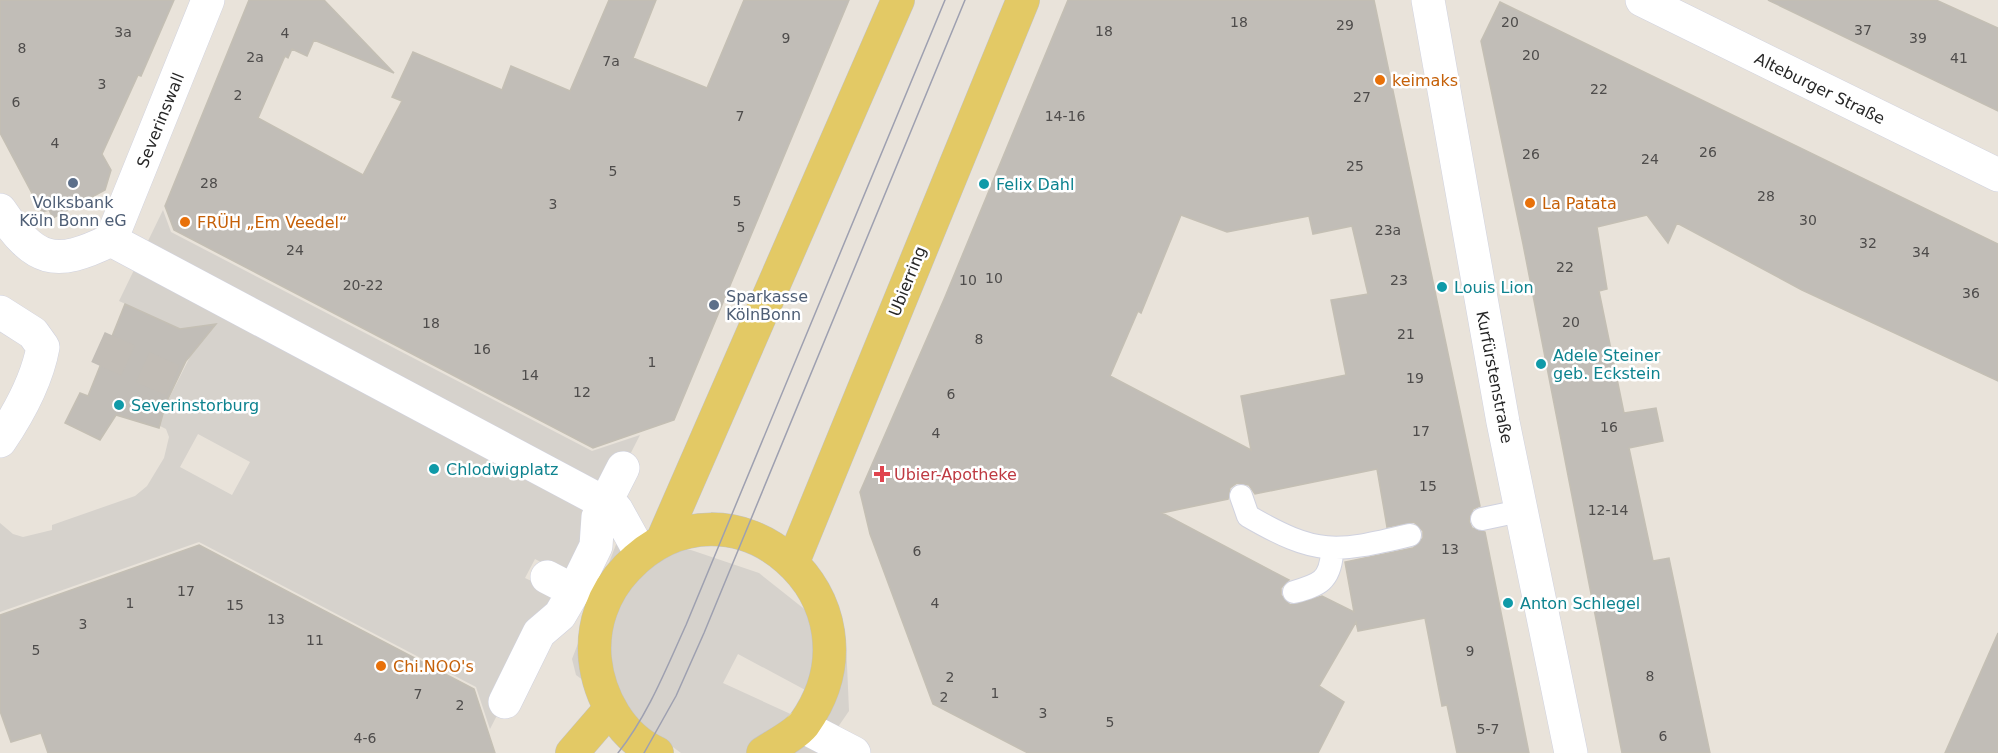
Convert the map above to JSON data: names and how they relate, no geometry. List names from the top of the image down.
{
  "streets": {
    "main road": ["Ubierring"],
    "street": ["Alteburger Straße", "Severinswall", "Kurfürstenstraße"]
  },
  "places": {
    "other": [
      "keimaks",
      "Volksbank Köln Bonn eG",
      "Felix Dahl",
      "La Patata",
      "FRÜH „Em Veedel“",
      "Louis Lion",
      "Sparkasse KölnBonn",
      "Adele Steiner geb. Eckstein",
      "Severinstorburg",
      "Chlodwigplatz",
      "Anton Schlegel",
      "Chi.NOO's"
    ],
    "health": ["Ubier-Apotheke"]
  },
  "house_numbers": [
    "18",
    "20",
    "29",
    "37",
    "18",
    "3a",
    "4",
    "9",
    "39",
    "8",
    "20",
    "2a",
    "41",
    "7a",
    "3",
    "22",
    "2",
    "27",
    "6",
    "7",
    "14-16",
    "4",
    "26",
    "26",
    "24",
    "25",
    "5",
    "28",
    "28",
    "5",
    "3",
    "30",
    "5",
    "23a",
    "32",
    "24",
    "34",
    "22",
    "10",
    "10",
    "23",
    "20-22",
    "36",
    "20",
    "18",
    "21",
    "8",
    "16",
    "1",
    "14",
    "19",
    "12",
    "6",
    "16",
    "17",
    "4",
    "15",
    "12-14",
    "13",
    "6",
    "17",
    "1",
    "4",
    "15",
    "13",
    "3",
    "11",
    "5",
    "9",
    "8",
    "2",
    "1",
    "7",
    "2",
    "2",
    "3",
    "5",
    "5-7",
    "6",
    "4-6"
  ]
}
